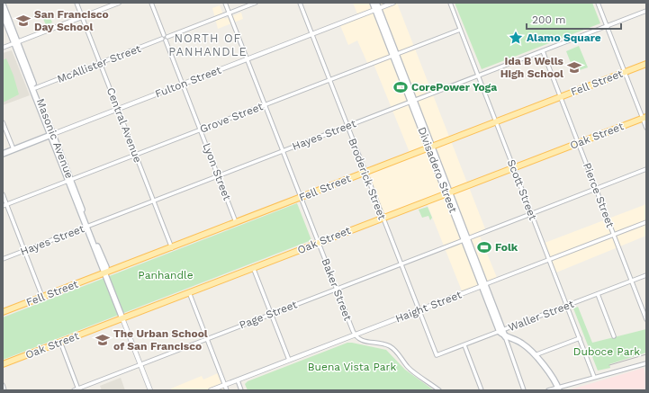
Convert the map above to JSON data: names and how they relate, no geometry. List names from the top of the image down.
{
  "streets": {
    "main road": [
      "Fulton Street",
      "Fell Street",
      "Oak Street",
      "Masonic Avenue",
      "Divisadero Street"
    ],
    "street": [
      "McAllister Street",
      "Grove Street",
      "Central Avenue",
      "Hayes Street",
      "Lyon Street",
      "Broderick Street",
      "Scott Street",
      "Pierce Street",
      "Baker Street",
      "Haight Street",
      "Page Street",
      "Waller Street"
    ]
  },
  "crossings": [
    ["McAllister Street", "Central Avenue"],
    ["McAllister Street", "Masonic Avenue"],
    ["McAllister Street", "Lyon Street"],
    ["McAllister Street", "Baker Street"],
    ["Fulton Street", "Central Avenue"],
    ["Fulton Street", "Masonic Avenue"],
    ["Fulton Street", "Divisadero Street"],
    ["Fulton Street", "Lyon Street"],
    ["Fulton Street", "Broderick Street"],
    ["Fulton Street", "Baker Street"],
    ["Fell Street", "Central Avenue"],
    ["Fell Street", "Masonic Avenue"],
    ["Fell Street", "Divisadero Street"],
    ["Fell Street", "Lyon Street"],
    ["Fell Street", "Broderick Street"],
    ["Fell Street", "Scott Street"],
    ["Fell Street", "Pierce Street"],
    ["Fell Street", "Baker Street"],
    ["Grove Street", "Central Avenue"],
    ["Grove Street", "Masonic Avenue"],
    ["Grove Street", "Divisadero Street"],
    ["Grove Street", "Lyon Street"],
    ["Grove Street", "Broderick Street"],
    ["Grove Street", "Scott Street"],
    ["Grove Street", "Baker Street"],
    ["Central Avenue", "Hayes Street"],
    ["Hayes Street", "Masonic Avenue"],
    ["Hayes Street", "Divisadero Street"],
    ["Hayes Street", "Lyon Street"],
    ["Hayes Street", "Broderick Street"],
    ["Hayes Street", "Scott Street"],
    ["Hayes Street", "Pierce Street"],
    ["Hayes Street", "Baker Street"],
    ["Oak Street", "Masonic Avenue"],
    ["Oak Street", "Divisadero Street"],
    ["Oak Street", "Broderick Street"],
    ["Oak Street", "Scott Street"],
    ["Oak Street", "Pierce Street"],
    ["Oak Street", "Baker Street"],
    ["Masonic Avenue", "Page Street"],
    ["Divisadero Street", "Haight Street"],
    ["Divisadero Street", "Page Street"],
    ["Divisadero Street", "Waller Street"],
    ["Broderick Street", "Haight Street"],
    ["Broderick Street", "Page Street"],
    ["Broderick Street", "Waller Street"],
    ["Scott Street", "Haight Street"],
    ["Scott Street", "Page Street"],
    ["Scott Street", "Waller Street"],
    ["Pierce Street", "Haight Street"],
    ["Pierce Street", "Page Street"],
    ["Pierce Street", "Waller Street"],
    ["Baker Street", "Haight Street"],
    ["Baker Street", "Page Street"]
  ],
  "districts": ["NORTH OF PANHANDLE"],
  "parks": ["Panhandle", "Duboce Park", "Buena Vista Park"],
  "places": {
    "school or university": ["San Francisco Day School", "Ida B Wells High School", "The Urban School of San Francisco"],
    "place": ["Alamo Square"],
    "sports": ["CorePower Yoga", "Folk"]
  },
  "scale_bar": "200 m"
}
